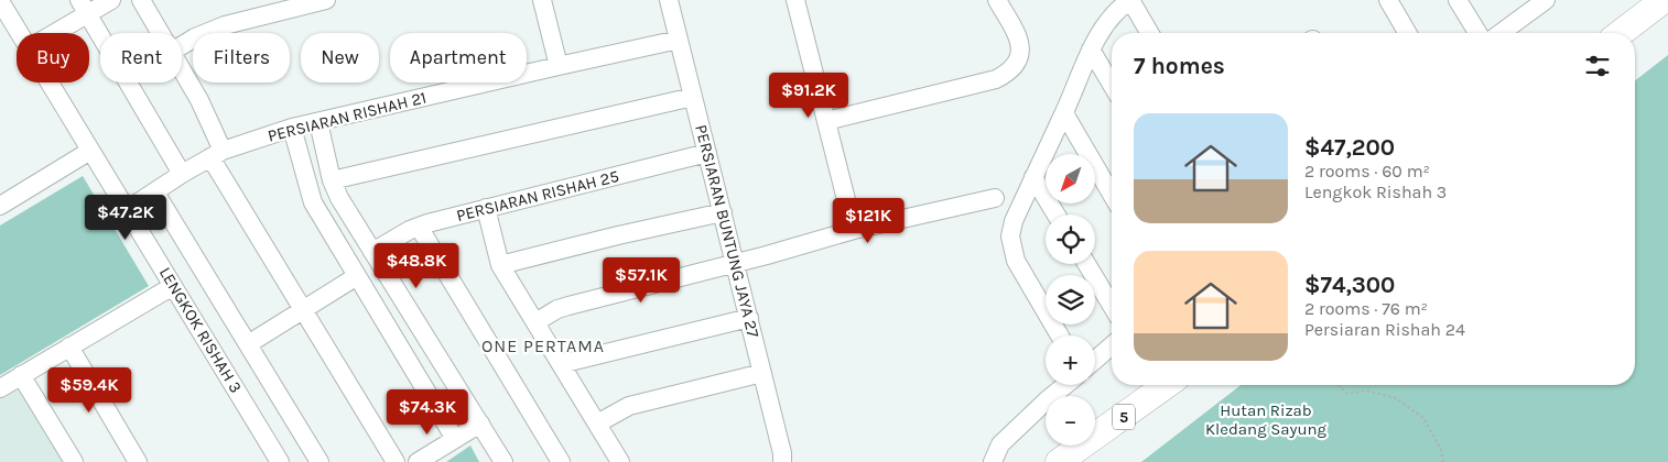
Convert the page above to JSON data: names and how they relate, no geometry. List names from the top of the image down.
{
  "streets": {
    "highway": ["5"],
    "street": [
      "PERSIARAN RISHAH 21",
      "PERSIARAN RISHAH 25",
      "PERSIARAN BUNTUNG JAYA 27",
      "LENGKOK RISHAH 3"
    ]
  },
  "crossings": [
    ["PERSIARAN RISHAH 21", "PERSIARAN BUNTUNG JAYA 27"],
    ["PERSIARAN RISHAH 21", "LENGKOK RISHAH 3"],
    ["PERSIARAN RISHAH 25", "PERSIARAN BUNTUNG JAYA 27"]
  ],
  "districts": ["ONE PERTAMA"],
  "parks": ["Hutan Rizab Kledang Sayung"],
  "north": "bottom left",
  "page": {
    "chip": [
      "Buy",
      "Rent",
      "Filters",
      "New",
      "Apartment"
    ],
    "heading": "7 homes",
    "price": [
      "$91.2K",
      "$47.2K",
      "$121K",
      "$48.8K",
      "$57.1K",
      "$59.4K",
      "$74.3K"
    ],
    "list": [
      {
        "name": "$47,200",
        "note": "2 rooms · 60 m² · Lengkok Rishah 3"
      },
      {
        "name": "$74,300",
        "note": "2 rooms · 76 m² · Persiaran Rishah 24"
      }
    ],
    "map_buttons": ["+", "−"]
  }
}
